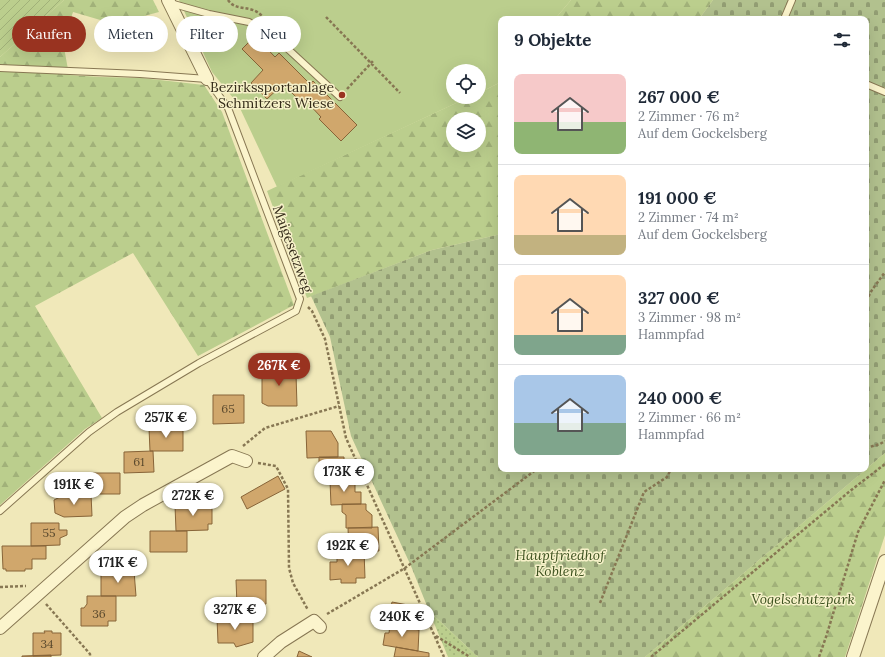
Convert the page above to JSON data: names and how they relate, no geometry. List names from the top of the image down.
{
  "streets": {
    "lane": ["Maigesetzweg"]
  },
  "parks": ["Hauptfriedhof Koblenz", "Vogelschutzpark"],
  "places": ["Bezirkssportanlage Schmitzers Wiese"],
  "house_numbers": [
    "65",
    "61",
    "55",
    "36",
    "34"
  ],
  "page": {
    "chip": [
      "Kaufen",
      "Mieten",
      "Filter",
      "Neu"
    ],
    "heading": "9 Objekte",
    "list": [
      {
        "name": "267 000 €",
        "note": "2 Zimmer · 76 m² · Auf dem Gockelsberg"
      },
      {
        "name": "191 000 €",
        "note": "2 Zimmer · 74 m² · Auf dem Gockelsberg"
      },
      {
        "name": "327 000 €",
        "note": "3 Zimmer · 98 m² · Hammpfad"
      },
      {
        "name": "240 000 €",
        "note": "2 Zimmer · 66 m² · Hammpfad"
      }
    ],
    "price": [
      "267K €",
      "257K €",
      "173K €",
      "191K €",
      "272K €",
      "192K €",
      "171K €",
      "327K €",
      "240K €"
    ]
  }
}
